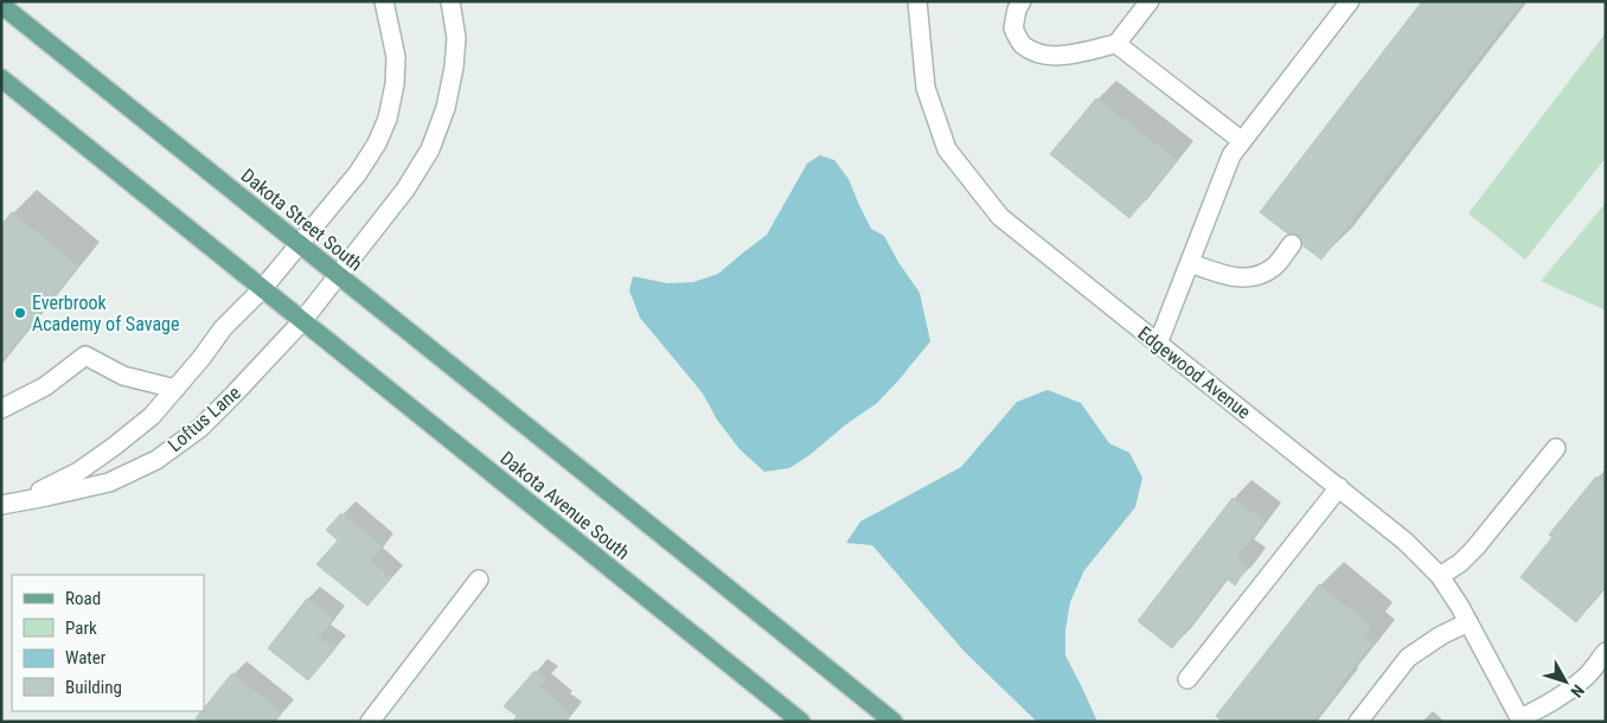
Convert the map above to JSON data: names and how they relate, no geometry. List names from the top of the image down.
{
  "streets": {
    "main road": ["Dakota Street South", "Dakota Avenue South"],
    "street": ["Edgewood Avenue", "Loftus Lane"]
  },
  "crossings": [
    ["Dakota Street South", "Loftus Lane"],
    ["Dakota Street South", "Dakota Avenue South"],
    ["Loftus Lane", "Dakota Avenue South"]
  ],
  "places": ["Everbrook Academy of Savage"],
  "legend": [
    "Road",
    "Park",
    "Water",
    "Building"
  ],
  "north": "bottom right"
}
